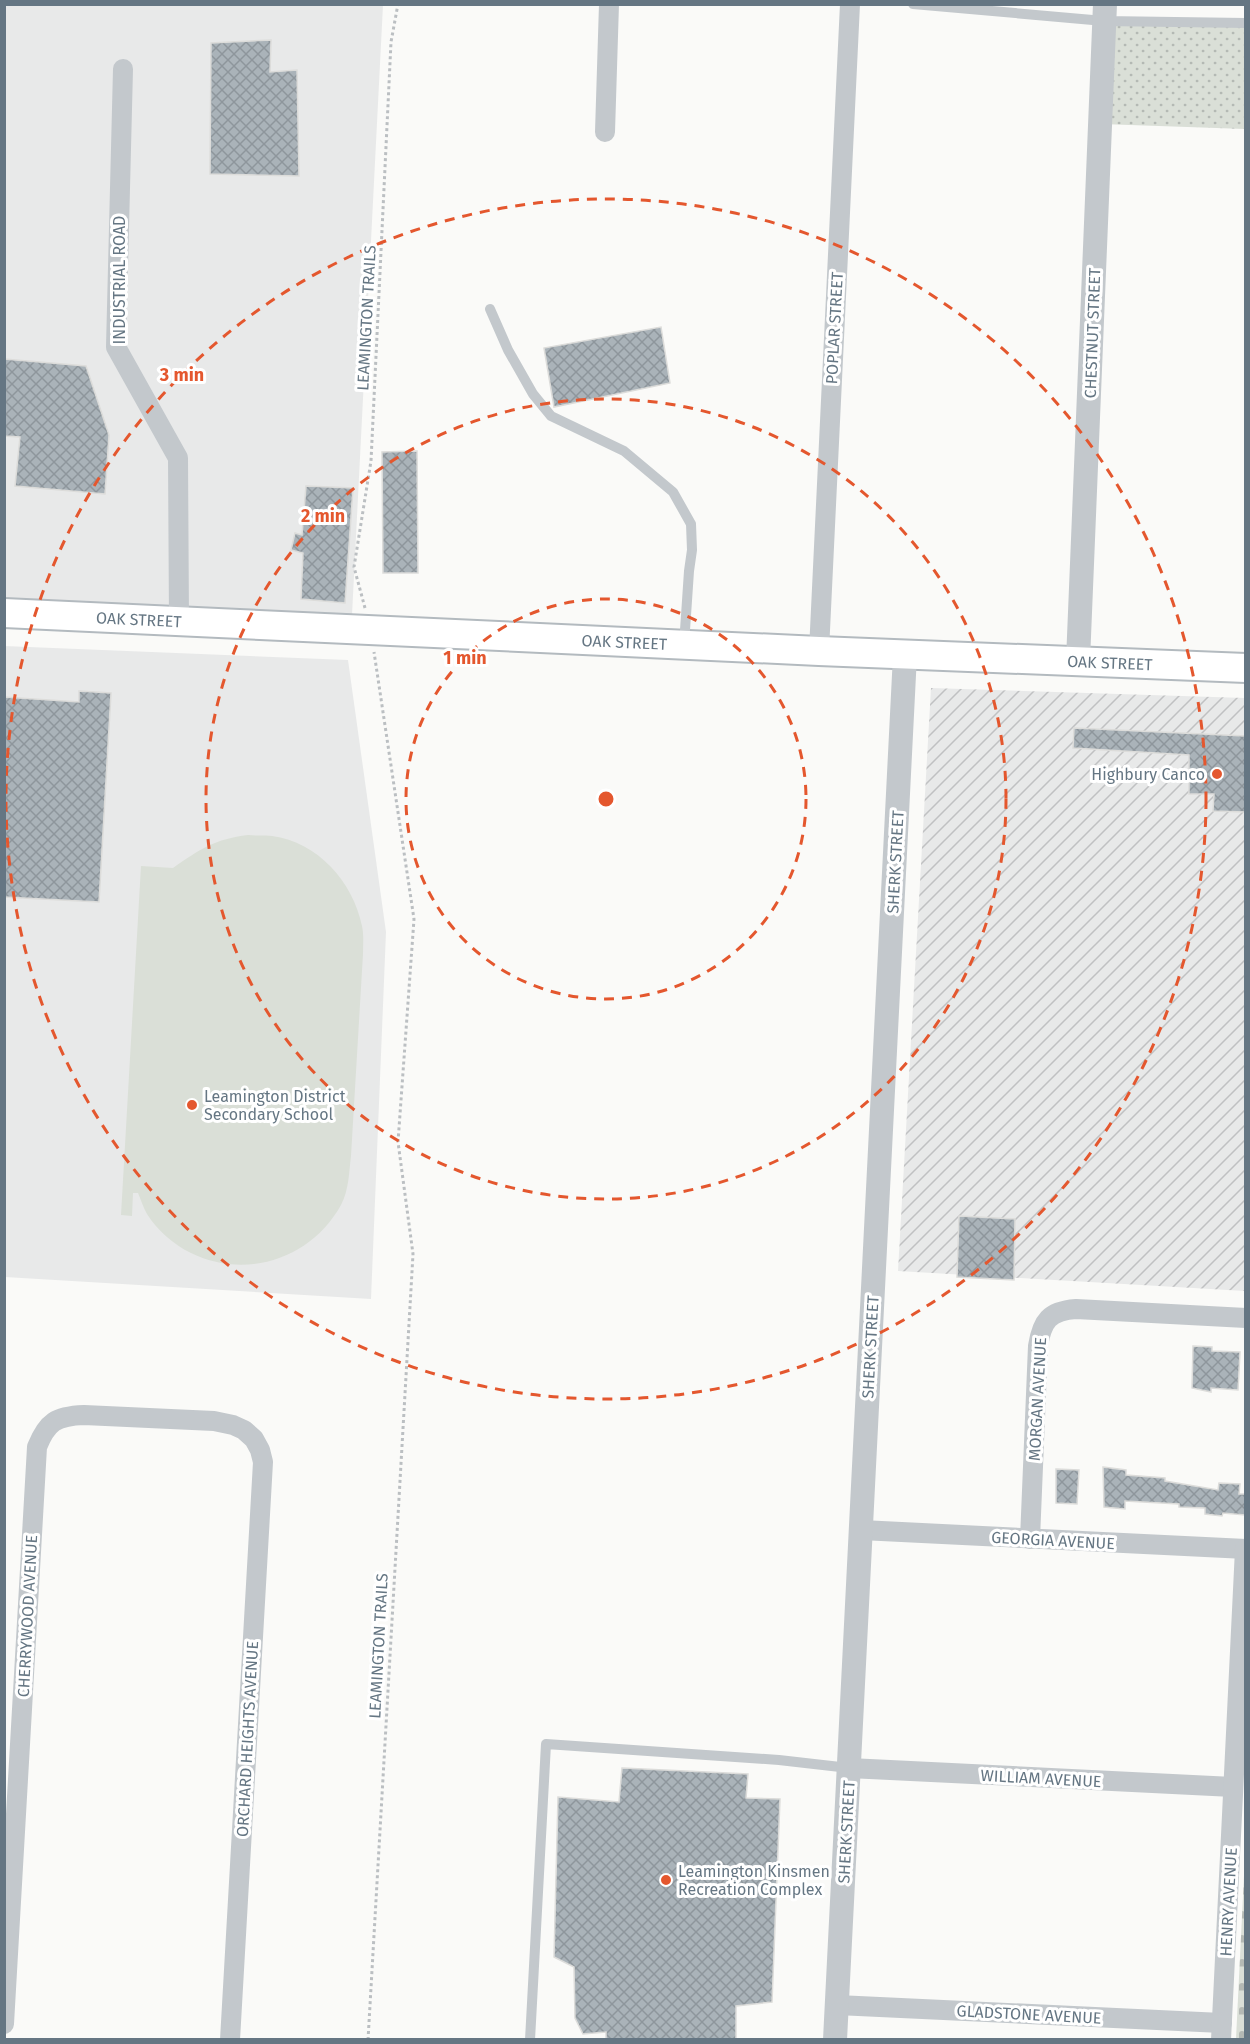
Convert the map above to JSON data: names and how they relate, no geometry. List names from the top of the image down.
{
  "streets": {
    "main road": ["OAK STREET"],
    "street": [
      "INDUSTRIAL ROAD",
      "POPLAR STREET",
      "CHESTNUT STREET",
      "SHERK STREET",
      "MORGAN AVENUE",
      "GEORGIA AVENUE",
      "CHERRYWOOD AVENUE",
      "ORCHARD HEIGHTS AVENUE",
      "WILLIAM AVENUE",
      "HENRY AVENUE",
      "GLADSTONE AVENUE"
    ],
    "path": ["LEAMINGTON TRAILS"]
  },
  "crossings": [
    ["INDUSTRIAL ROAD", "OAK STREET"],
    ["LEAMINGTON TRAILS", "OAK STREET"],
    ["POPLAR STREET", "OAK STREET"],
    ["CHESTNUT STREET", "OAK STREET"],
    ["OAK STREET", "SHERK STREET"],
    ["SHERK STREET", "GEORGIA AVENUE"],
    ["SHERK STREET", "WILLIAM AVENUE"],
    ["SHERK STREET", "GLADSTONE AVENUE"],
    ["MORGAN AVENUE", "GEORGIA AVENUE"],
    ["GEORGIA AVENUE", "HENRY AVENUE"],
    ["CHERRYWOOD AVENUE", "ORCHARD HEIGHTS AVENUE"],
    ["WILLIAM AVENUE", "HENRY AVENUE"],
    ["HENRY AVENUE", "GLADSTONE AVENUE"]
  ],
  "places": ["Highbury Canco", "Leamington District Secondary School", "Leamington Kinsmen Recreation Complex"],
  "rings": ["3 min", "2 min", "1 min"]
}
